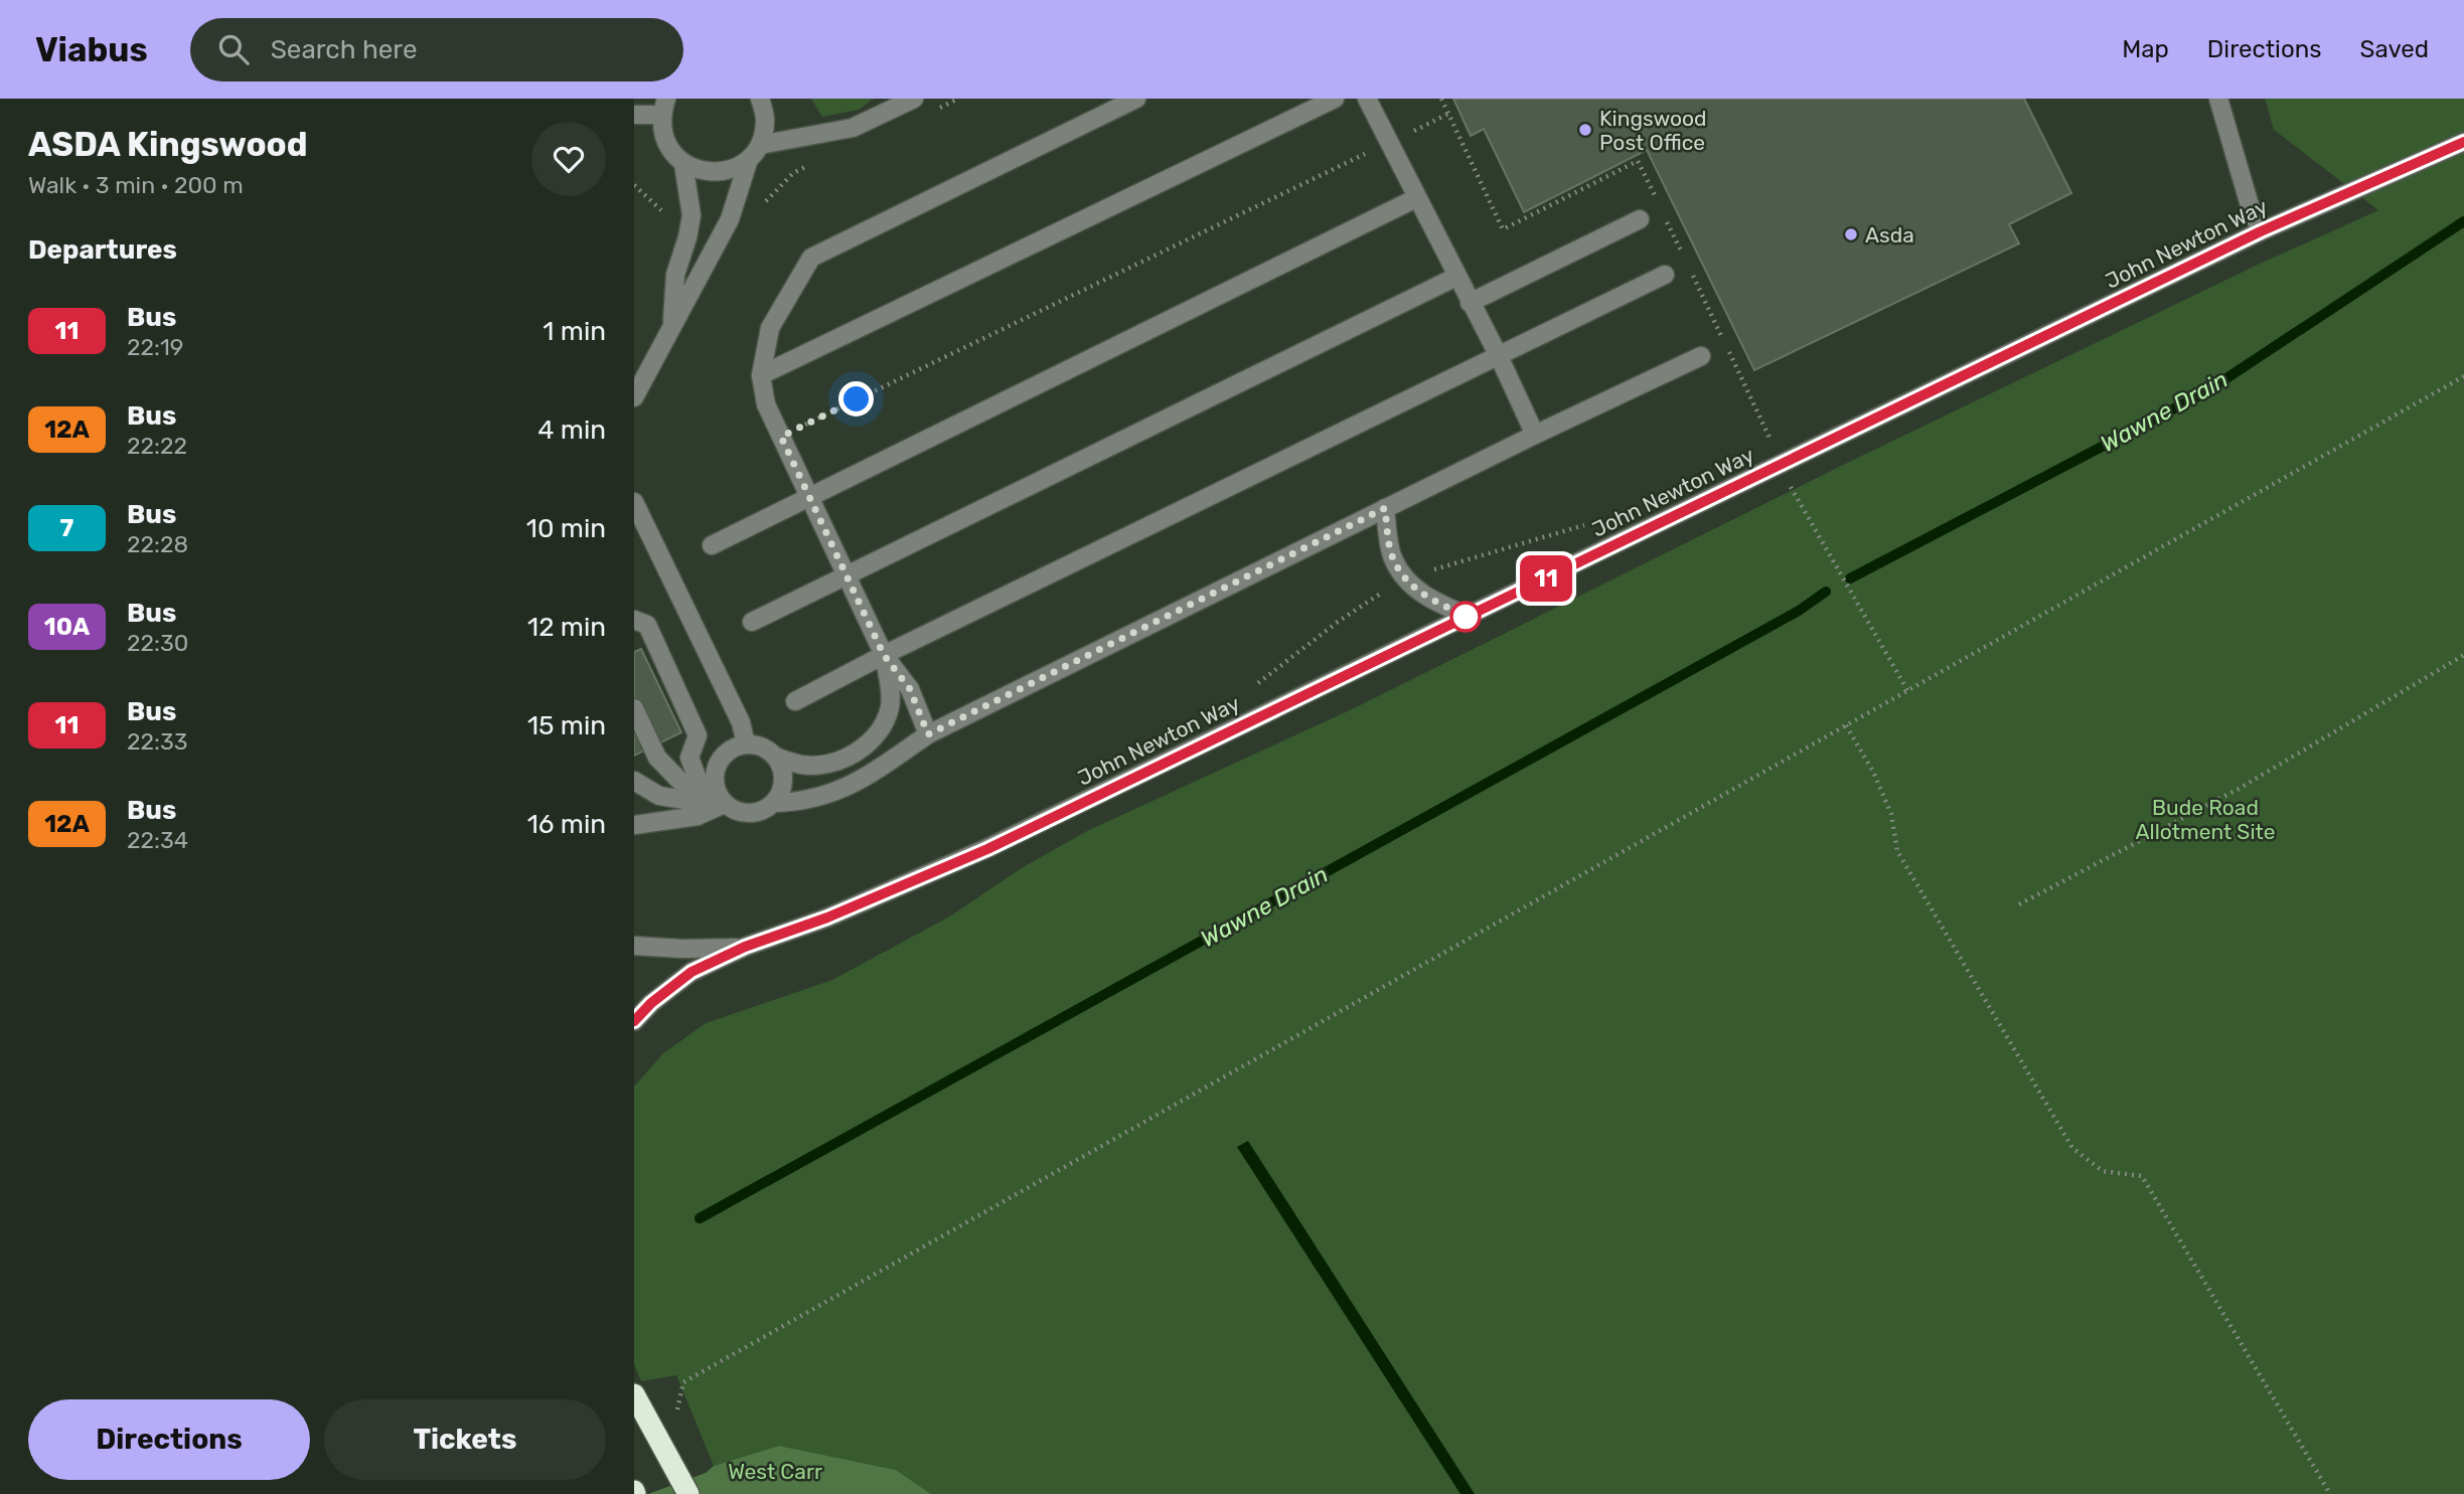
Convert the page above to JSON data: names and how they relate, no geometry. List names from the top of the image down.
{
  "streets": {
    "street": ["John Newton Way"]
  },
  "water": ["Wawne Drain"],
  "parks": ["Bude Road Allotment Site", "West Carr"],
  "places": ["Kingswood Post Office", "Asda"],
  "lines": ["bus line 11"],
  "page": {
    "header": "Viabus",
    "search": "Search here",
    "nav": ["Map", "Directions", "Saved"],
    "heading": [
      ["ASDA Kingswood", "Walk · 3 min · 200 m"],
      "Departures"
    ],
    "on_map": "11",
    "list": [
      {
        "mark": "11",
        "name": "Bus",
        "note": "22:19",
        "value": "1 min"
      },
      {
        "mark": "12A",
        "name": "Bus",
        "note": "22:22",
        "value": "4 min"
      },
      {
        "mark": "7",
        "name": "Bus",
        "note": "22:28",
        "value": "10 min"
      },
      {
        "mark": "10A",
        "name": "Bus",
        "note": "22:30",
        "value": "12 min"
      },
      {
        "mark": "11",
        "name": "Bus",
        "note": "22:33",
        "value": "15 min"
      },
      {
        "mark": "12A",
        "name": "Bus",
        "note": "22:34",
        "value": "16 min"
      }
    ],
    "buttons": ["Directions", "Tickets"]
  }
}
